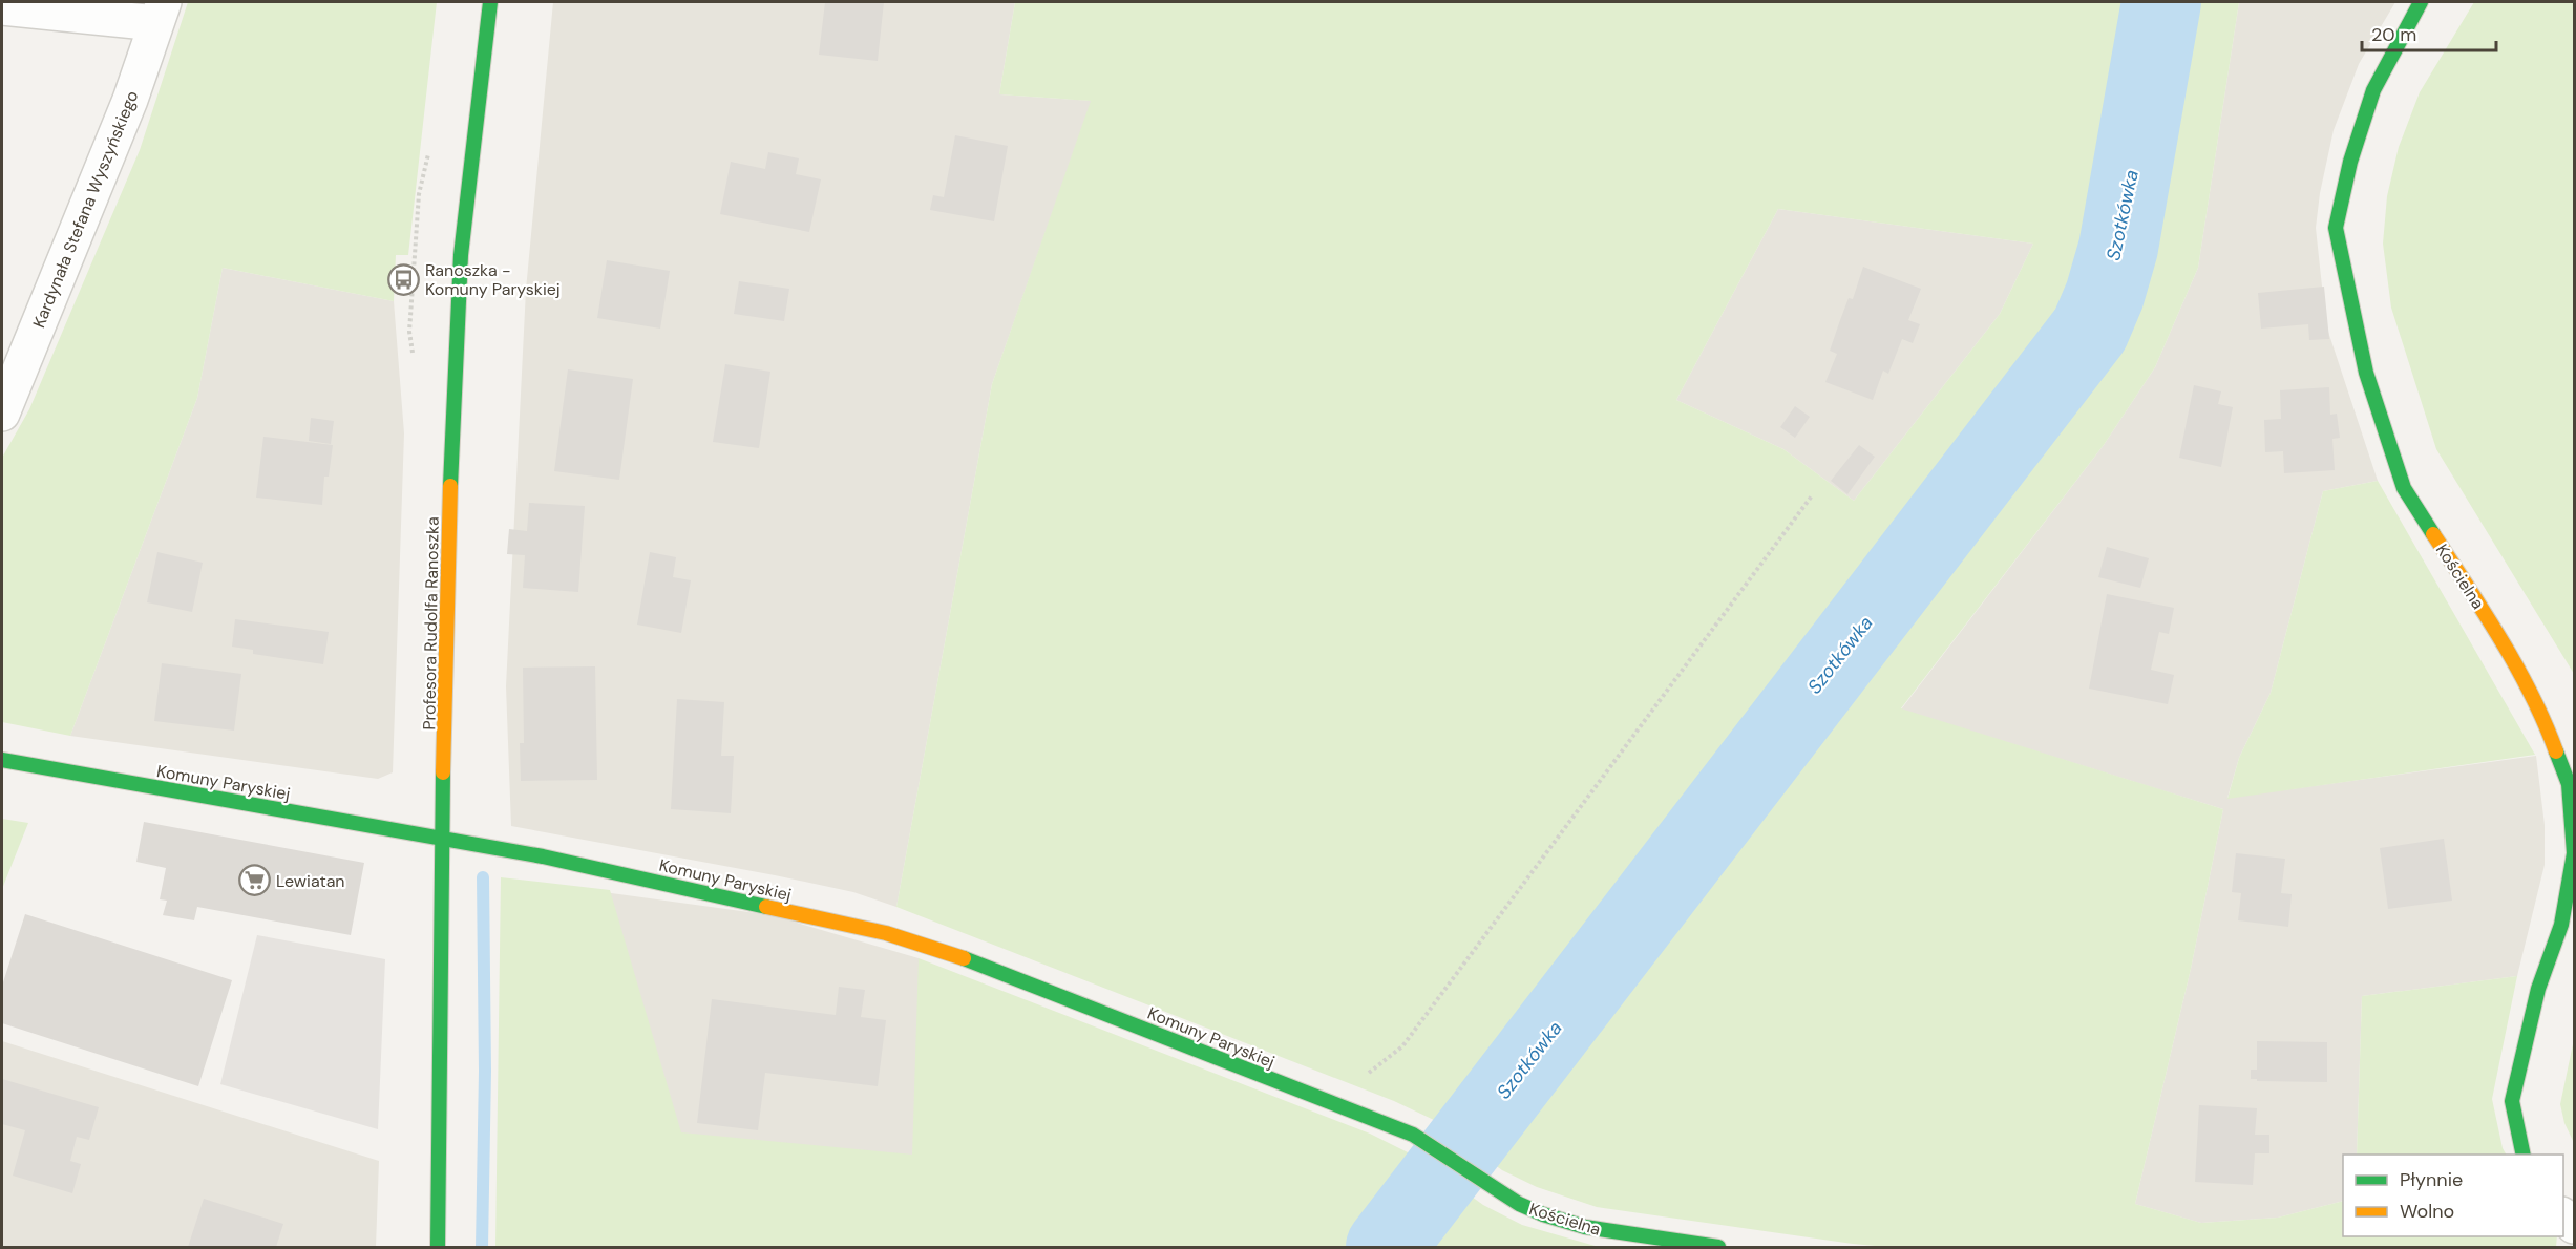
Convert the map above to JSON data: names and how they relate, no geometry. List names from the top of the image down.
{
  "streets": {
    "street": [
      "Kardynała Stefana Wyszyńskiego",
      "Kościelna",
      "Profesora Rudolfa Ranoszka",
      "Komuny Paryskiej"
    ]
  },
  "crossings": [
    ["Kościelna", "Komuny Paryskiej"],
    ["Profesora Rudolfa Ranoszka", "Komuny Paryskiej"]
  ],
  "water": ["Szotkówka"],
  "places": {
    "bus stop": ["Ranoszka - Komuny Paryskiej"],
    "supermarket": ["Lewiatan"]
  },
  "legend": ["Płynnie", "Wolno"],
  "scale_bar": "20 m"
}
